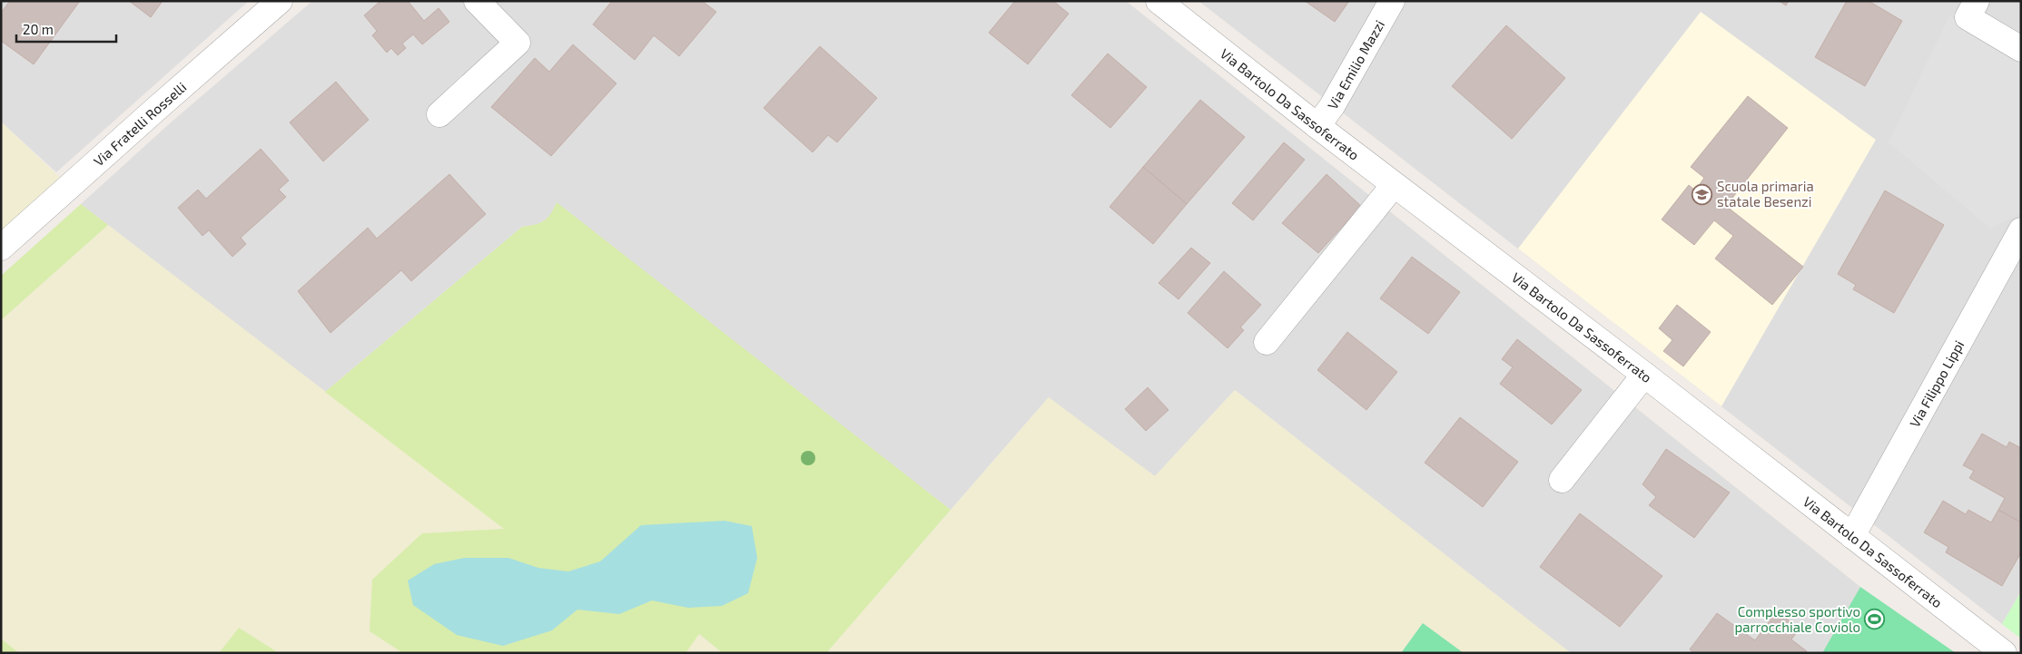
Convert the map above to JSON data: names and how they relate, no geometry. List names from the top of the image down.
{
  "streets": {
    "street": [
      "Via Emilio Mazzi",
      "Via Bartolo Da Sassoferrato",
      "Via Fratelli Rosselli",
      "Via Filippo Lippi"
    ]
  },
  "crossings": [
    ["Via Emilio Mazzi", "Via Bartolo Da Sassoferrato"],
    ["Via Bartolo Da Sassoferrato", "Via Filippo Lippi"]
  ],
  "places": {
    "school or university": ["Scuola primaria statale Besenzi"],
    "sports": ["Complesso sportivo parrocchiale Coviolo"]
  },
  "scale_bar": "20 m"
}
